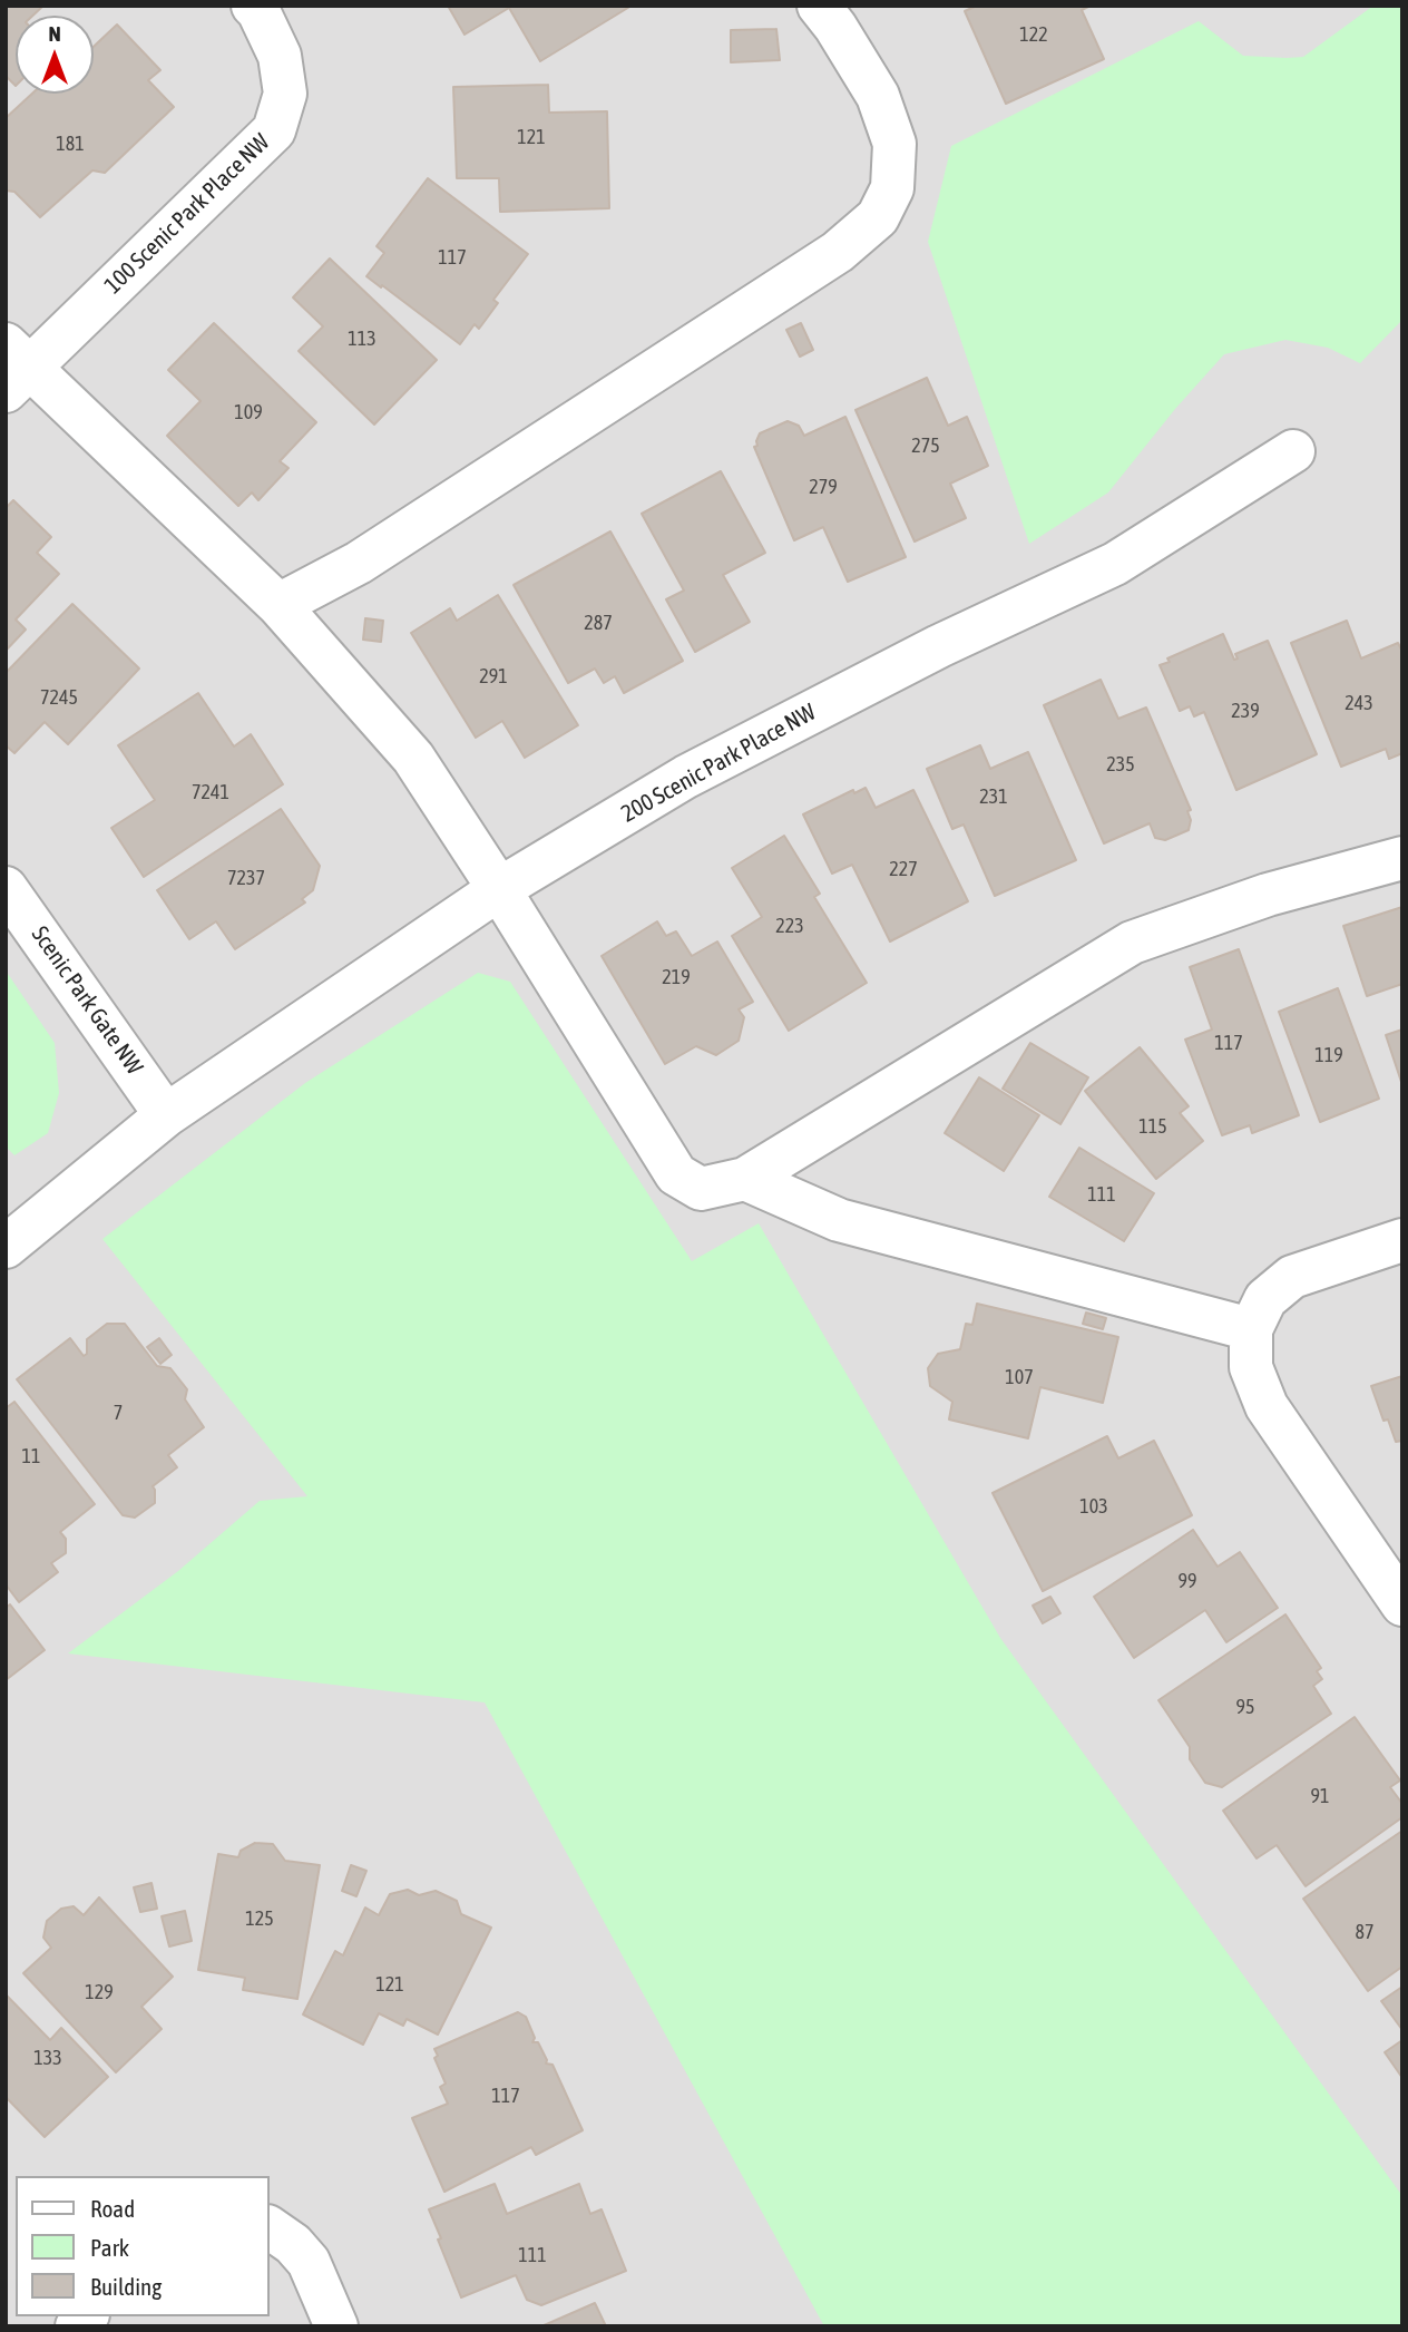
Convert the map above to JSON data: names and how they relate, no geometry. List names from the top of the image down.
{
  "streets": {
    "street": ["100 Scenic Park Place NW", "200 Scenic Park Place NW", "Scenic Park Gate NW"]
  },
  "crossings": [
    ["200 Scenic Park Place NW", "Scenic Park Gate NW"]
  ],
  "house_numbers": [
    "122",
    "121",
    "181",
    "117",
    "113",
    "109",
    "275",
    "279",
    "287",
    "291",
    "7245",
    "243",
    "239",
    "235",
    "7241",
    "231",
    "227",
    "7237",
    "223",
    "219",
    "117",
    "119",
    "115",
    "111",
    "107",
    "7",
    "11",
    "103",
    "99",
    "95",
    "91",
    "125",
    "87",
    "121",
    "129",
    "133",
    "117",
    "111"
  ],
  "legend": ["Road", "Park", "Building"],
  "north": "top"
}
